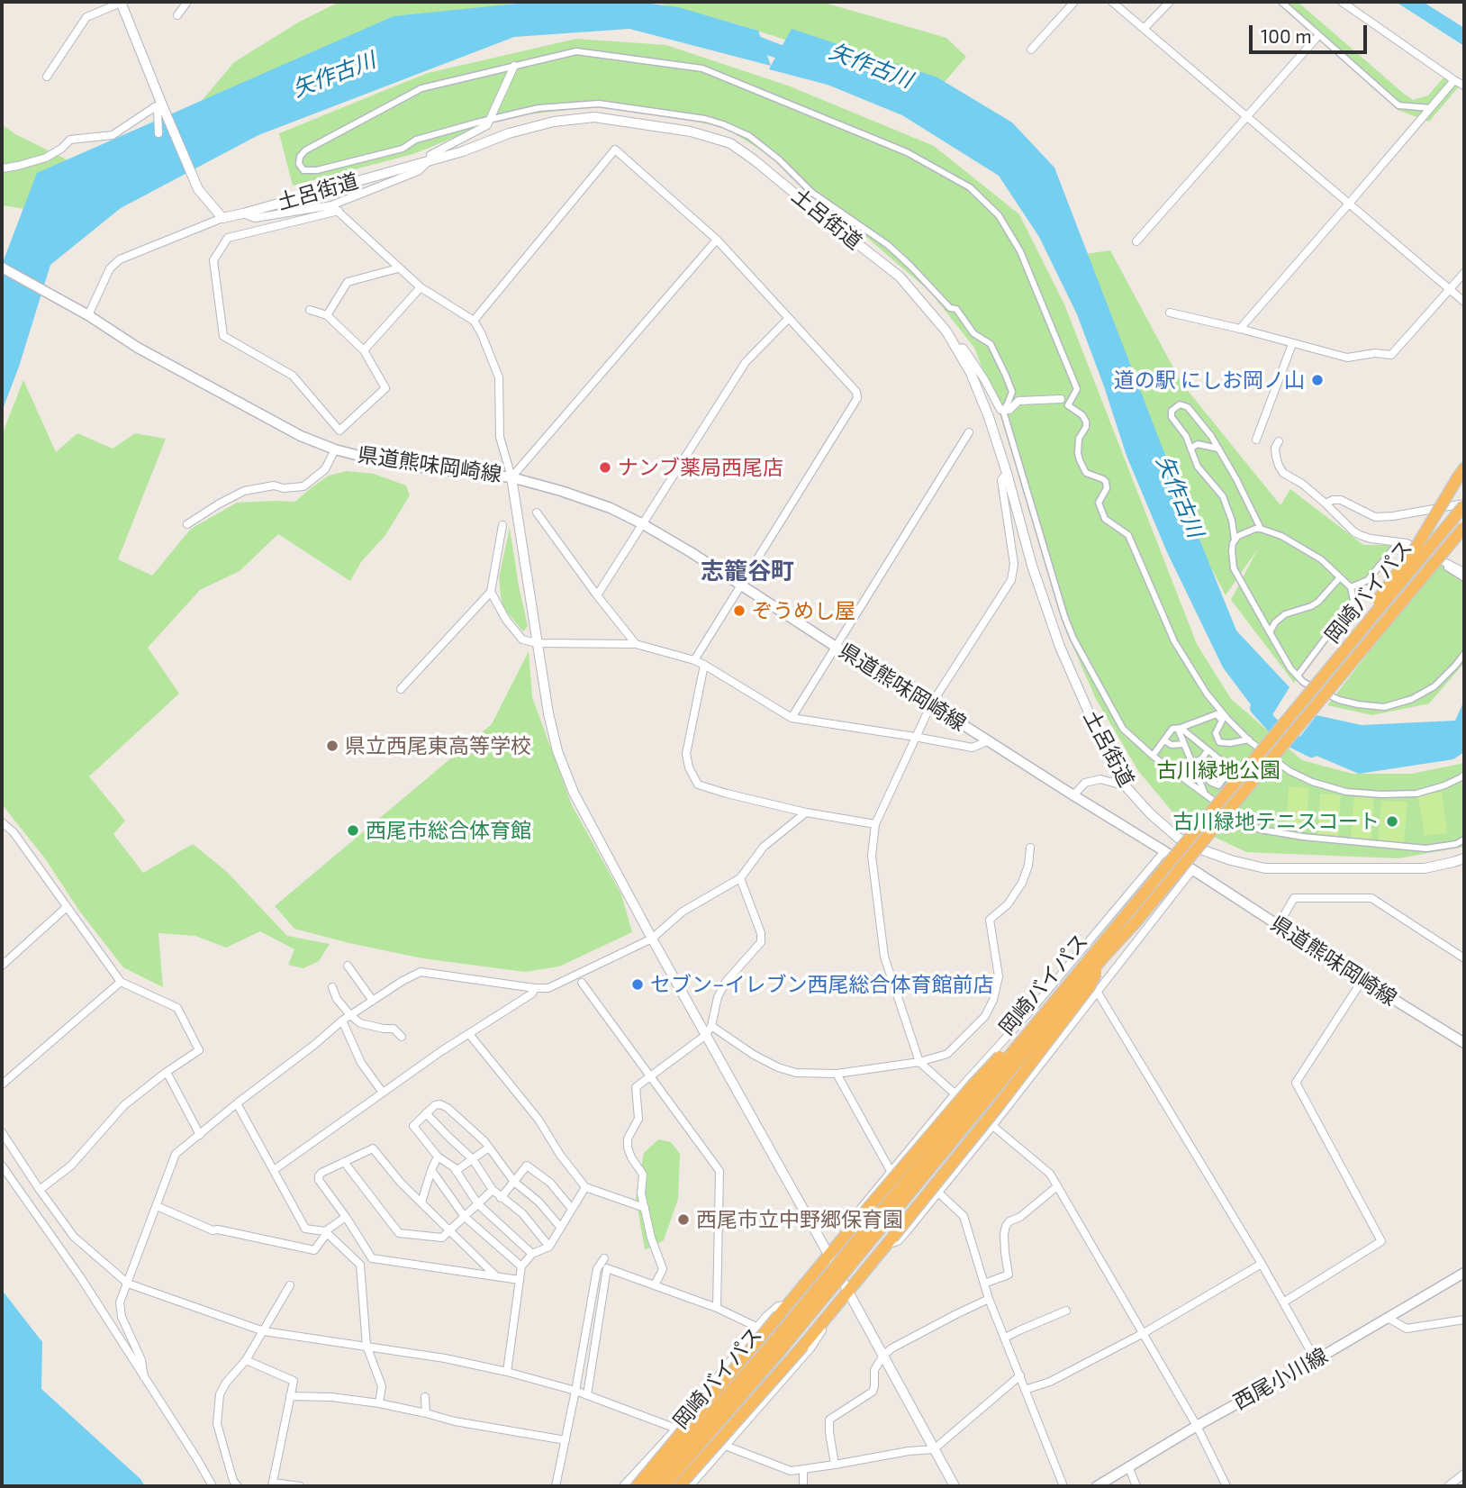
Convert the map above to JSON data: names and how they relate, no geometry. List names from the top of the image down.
{
  "streets": {
    "highway": ["岡崎バイパス"],
    "main road": ["県道熊味岡崎線", "西尾小川線"],
    "street": ["土呂街道"]
  },
  "districts": ["志籠谷町"],
  "water": ["矢作古川"],
  "parks": ["古川緑地公園"],
  "places": [
    "道の駅 にしお岡ノ山",
    "ナンブ薬局西尾店",
    "ぞうめし屋",
    "県立西尾東高等学校",
    "古川緑地テニスコート",
    "西尾市総合体育館",
    "セブン−イレブン西尾総合体育館前店",
    "西尾市立中野郷保育園"
  ],
  "scale_bar": "100 m"
}
